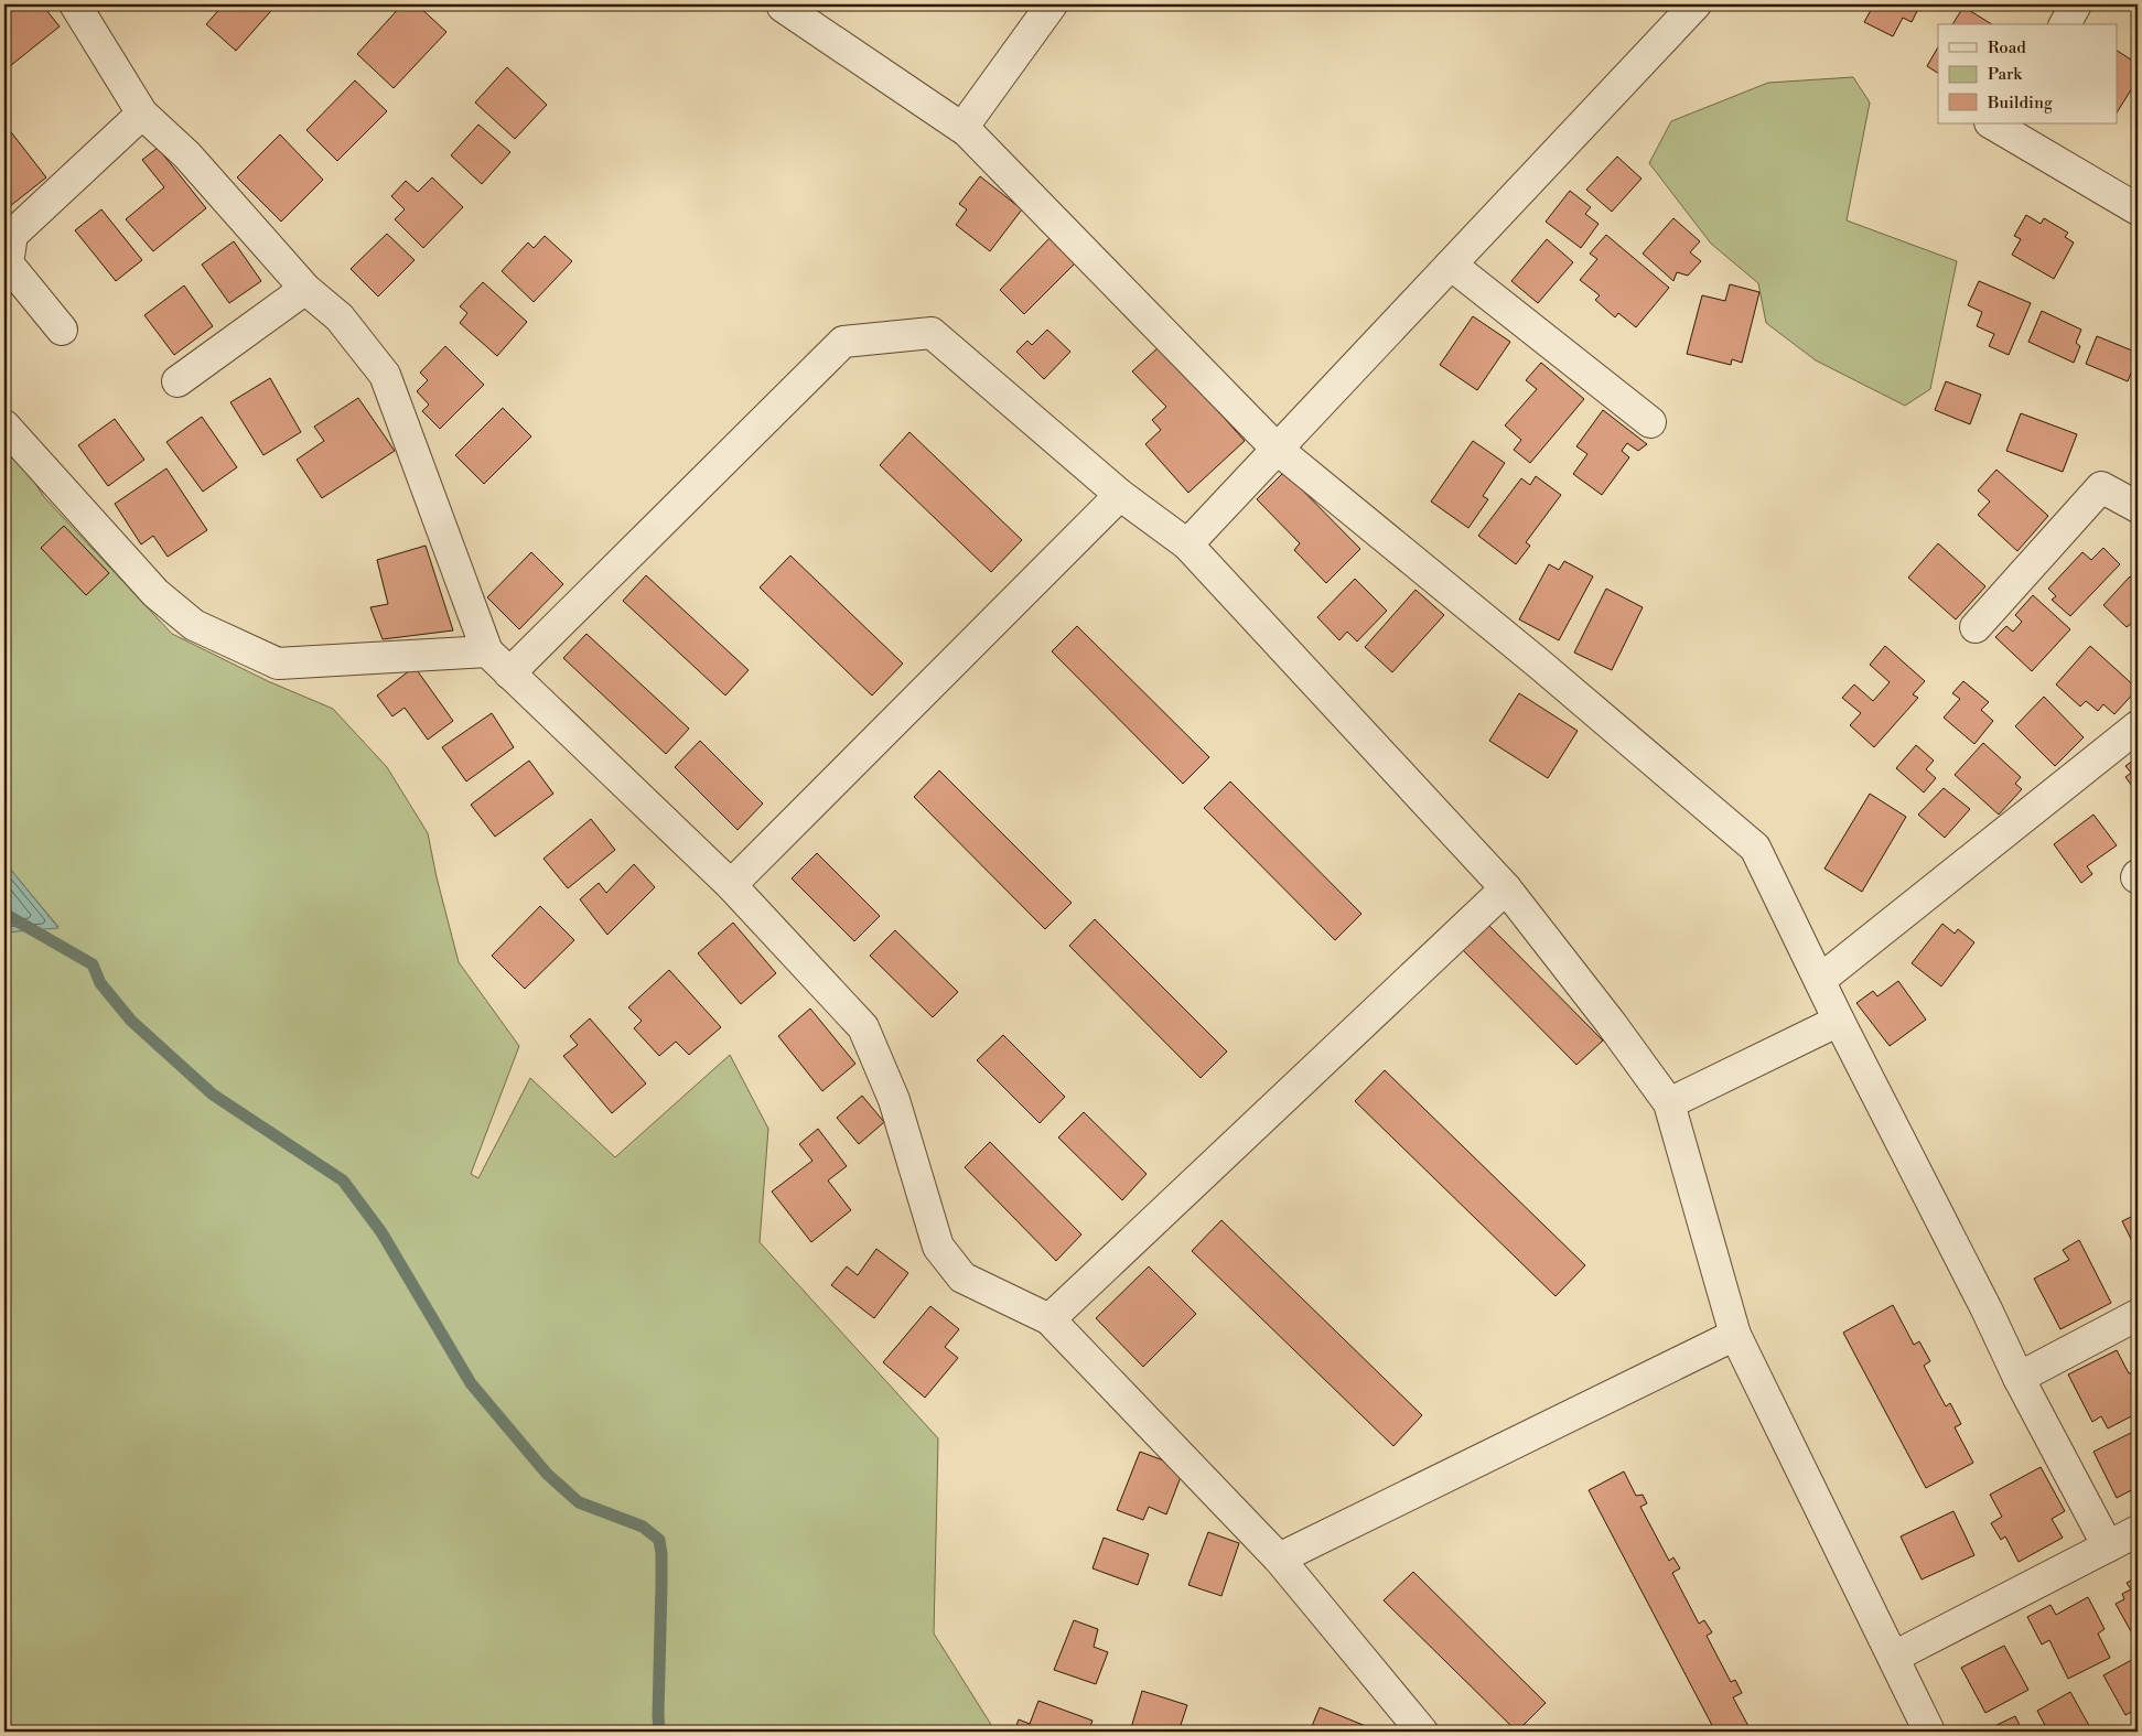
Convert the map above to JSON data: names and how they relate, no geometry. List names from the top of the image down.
{
  "legend": ["Road", "Park", "Building"]
}
